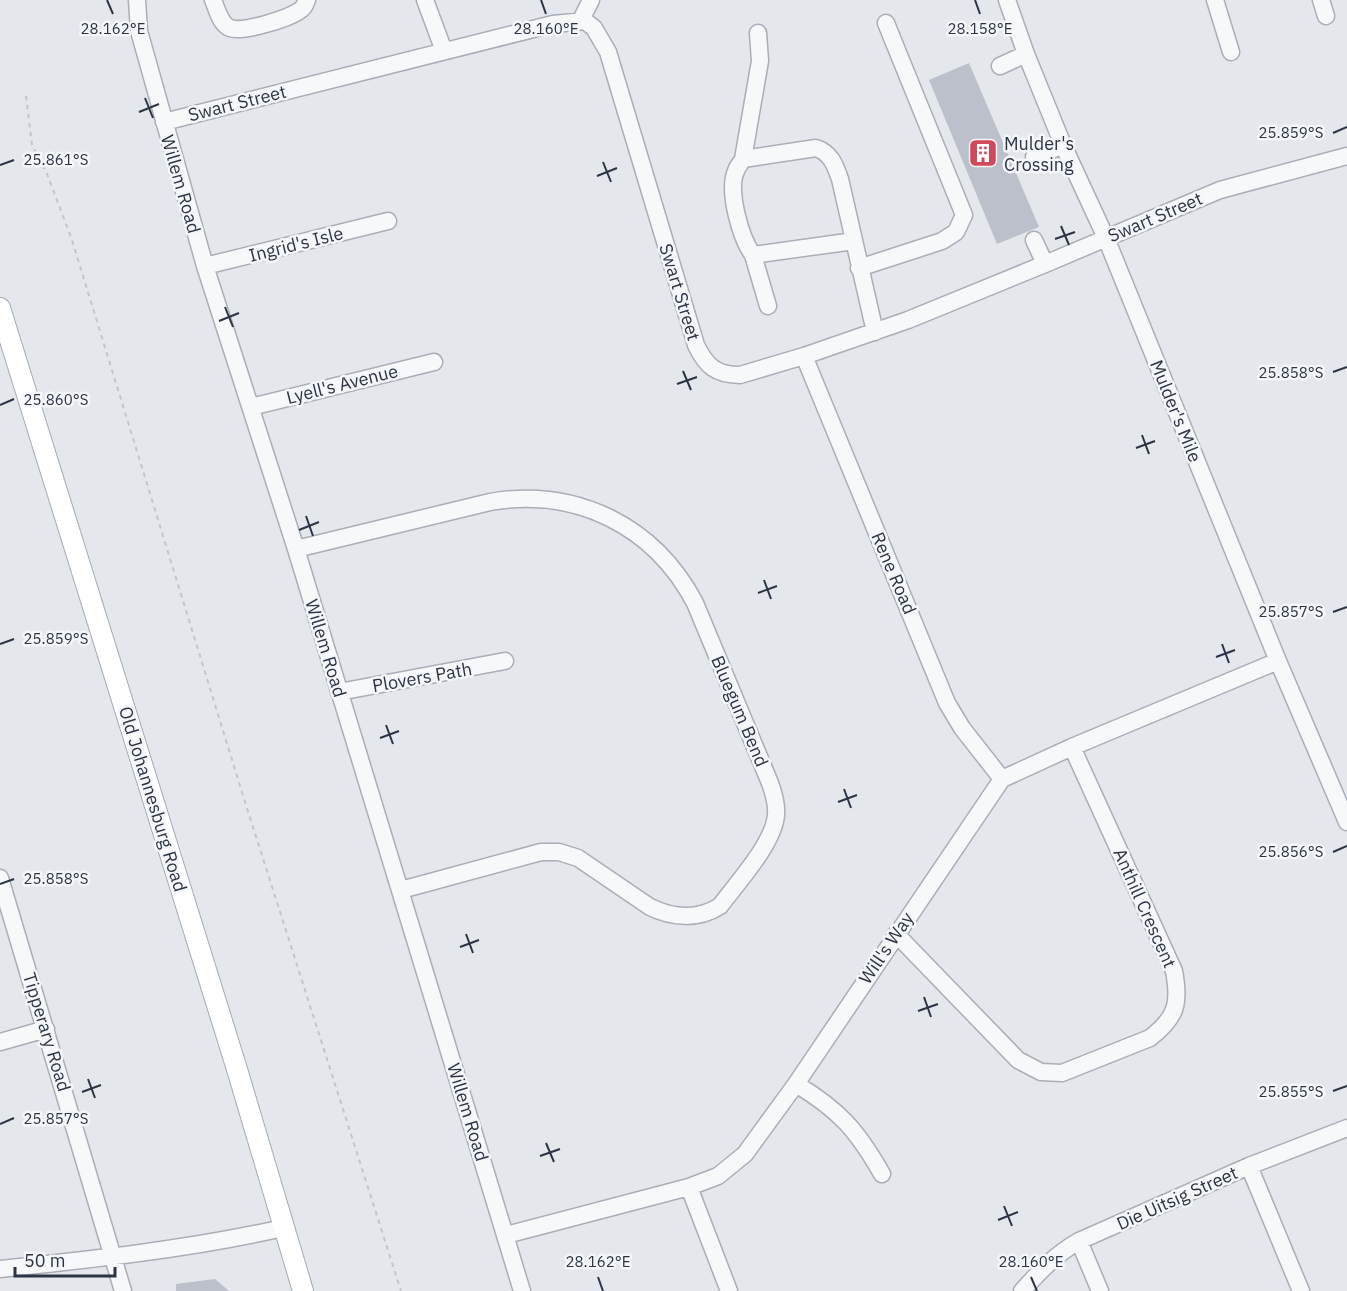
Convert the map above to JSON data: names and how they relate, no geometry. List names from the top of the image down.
{
  "streets": {
    "main road": ["Old Johannesburg Road"],
    "street": [
      "Swart Street",
      "Willem Road",
      "Ingrid's Isle",
      "Lyell's Avenue",
      "Mulder's Mile",
      "Rene Road",
      "Plovers Path",
      "Bluegum Bend",
      "Anthill Crescent",
      "Will's Way",
      "Tipperary Road",
      "Die Uitsig Street"
    ]
  },
  "crossings": [
    ["Swart Street", "Willem Road"],
    ["Swart Street", "Mulder's Mile"],
    ["Swart Street", "Rene Road"],
    ["Willem Road", "Ingrid's Isle"],
    ["Willem Road", "Lyell's Avenue"],
    ["Willem Road", "Plovers Path"],
    ["Willem Road", "Bluegum Bend"],
    ["Willem Road", "Will's Way"],
    ["Rene Road", "Will's Way"],
    ["Anthill Crescent", "Will's Way"]
  ],
  "places": {
    "building": ["Mulder's Crossing"]
  },
  "scale_bar": "50 m",
  "coordinates": [
    "28.162°E",
    "28.160°E",
    "28.158°E",
    "25.859°S",
    "25.861°S",
    "25.858°S",
    "25.860°S",
    "25.857°S",
    "25.856°S",
    "25.855°S"
  ]
}
